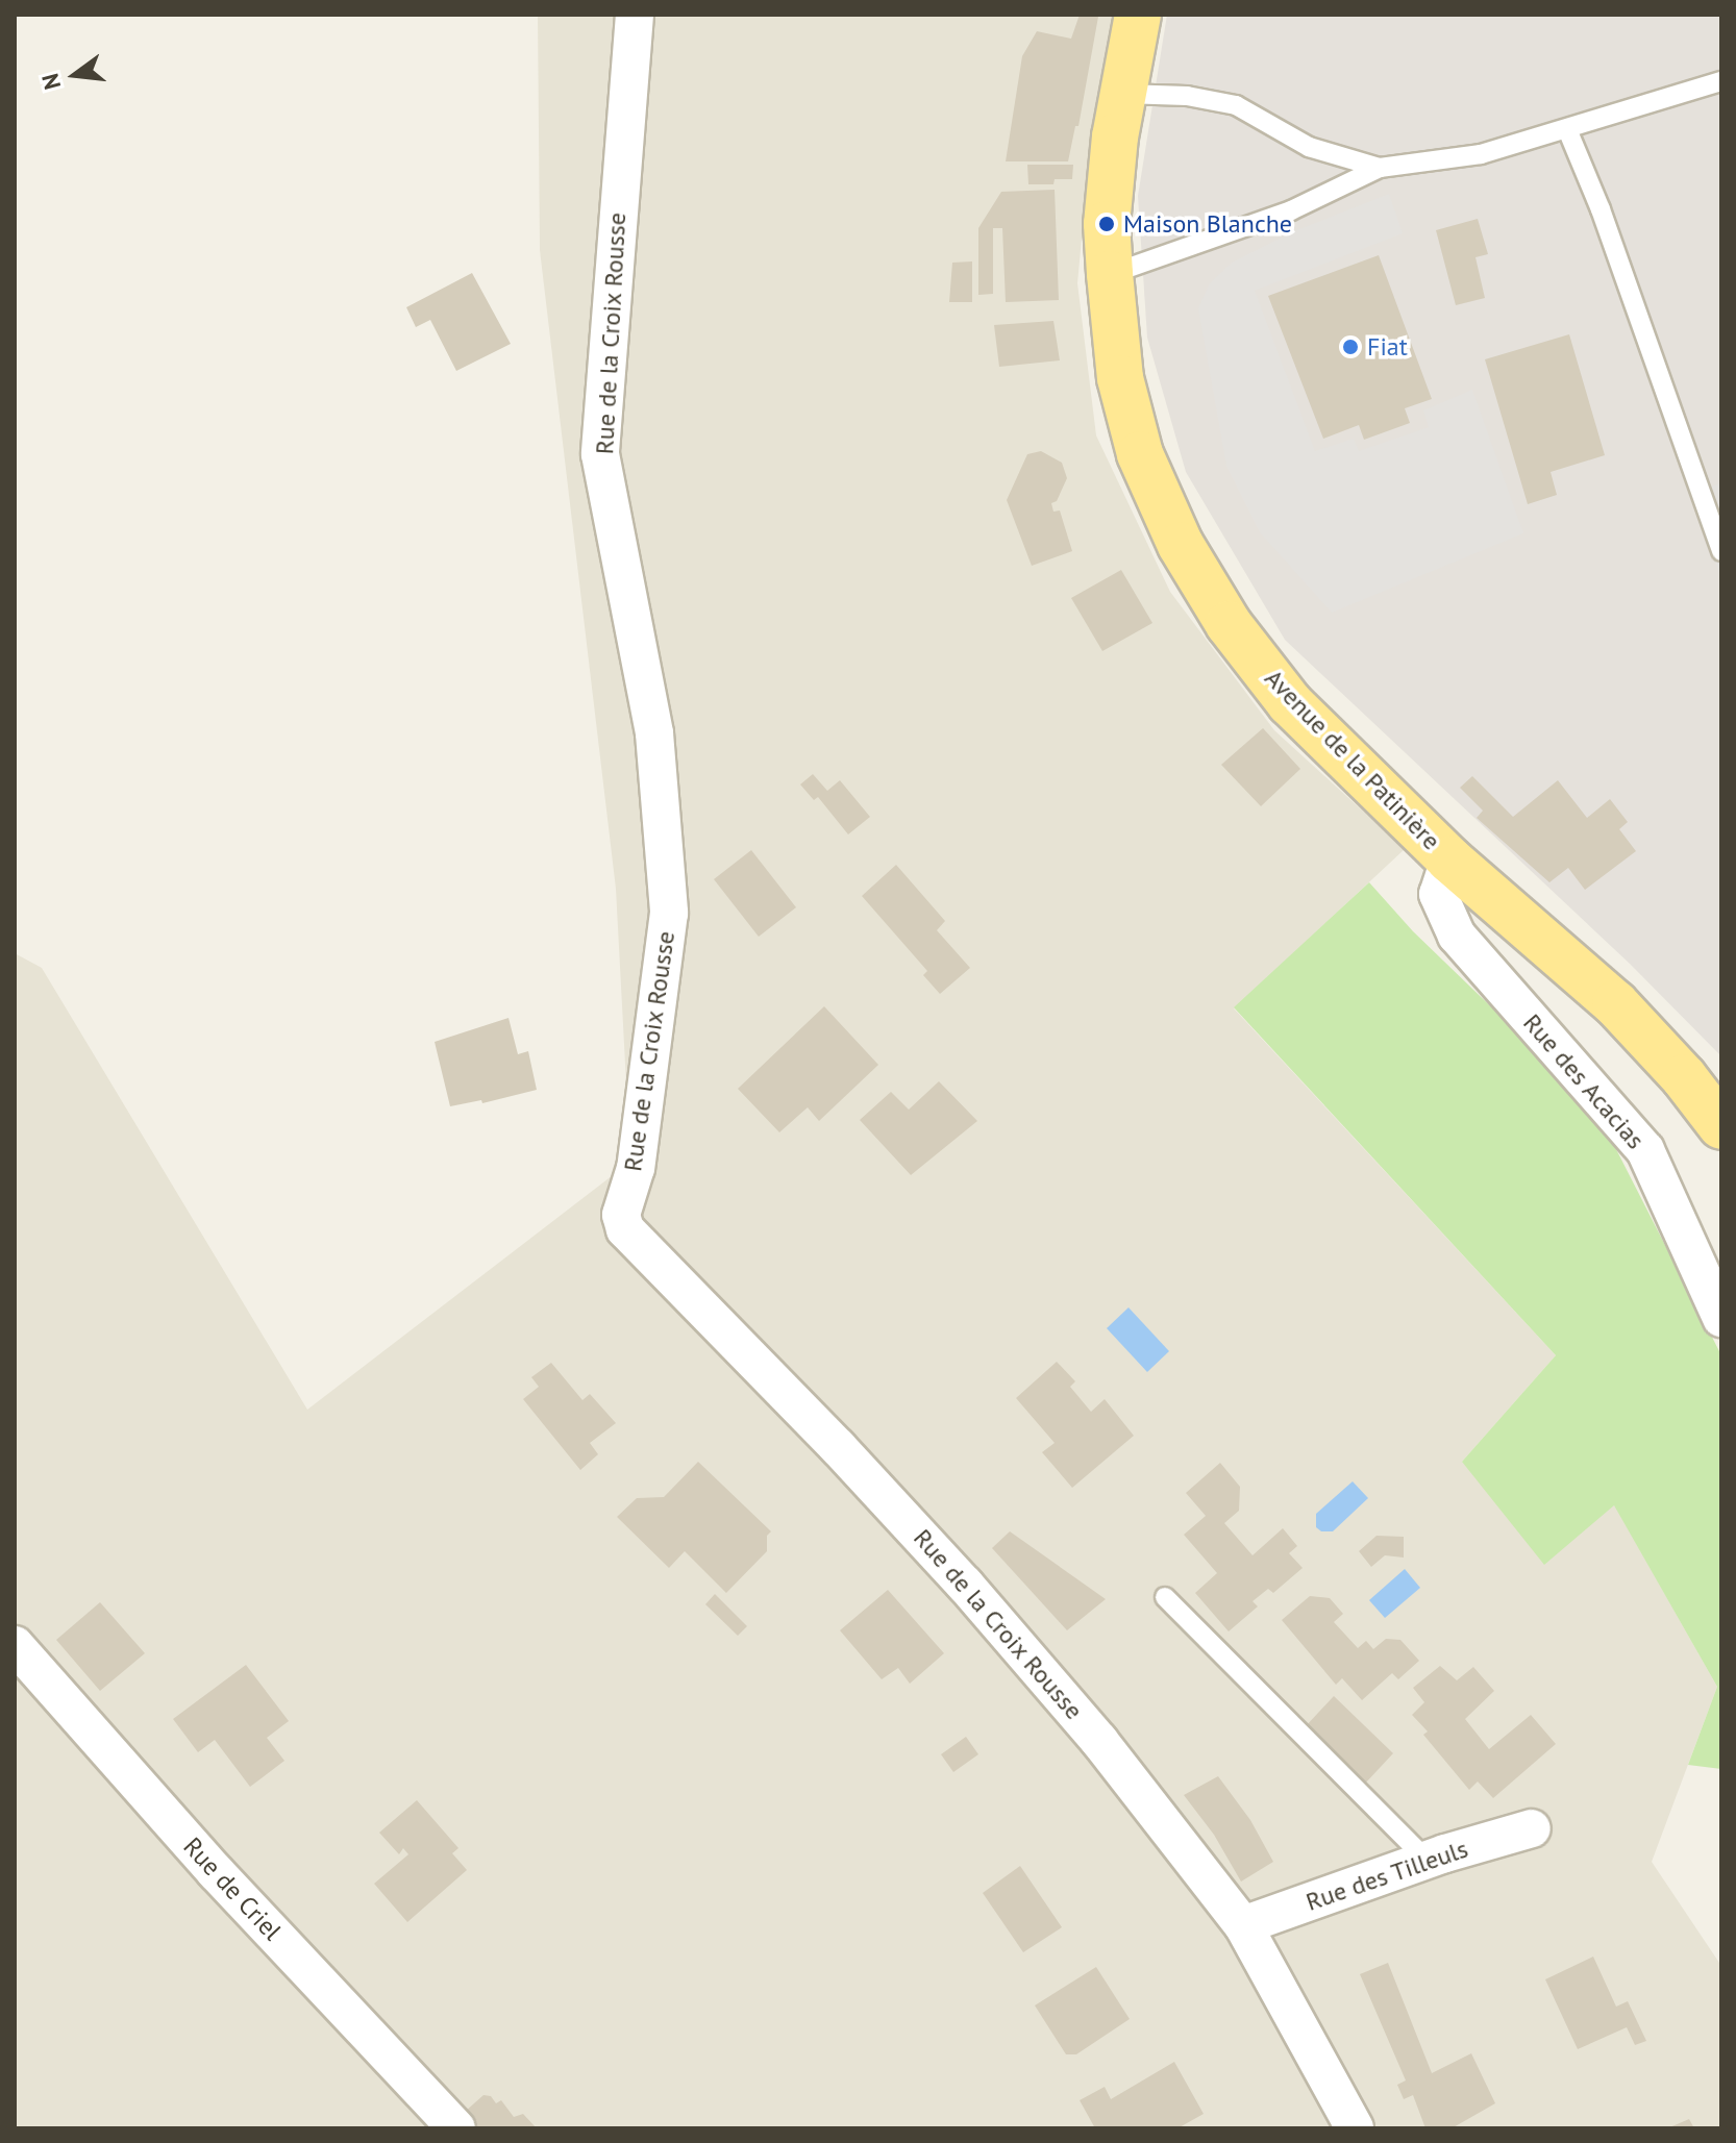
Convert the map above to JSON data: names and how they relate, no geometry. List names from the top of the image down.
{
  "streets": {
    "main road": ["Avenue de la Patinière"],
    "street": [
      "Rue de la Croix Rousse",
      "Rue des Acacias",
      "Rue des Tilleuls",
      "Rue de Criel"
    ]
  },
  "crossings": [
    ["Rue de la Croix Rousse", "Rue des Tilleuls"],
    ["Avenue de la Patinière", "Rue des Acacias"]
  ],
  "places": ["Maison Blanche", "Fiat"],
  "north": "left"
}
